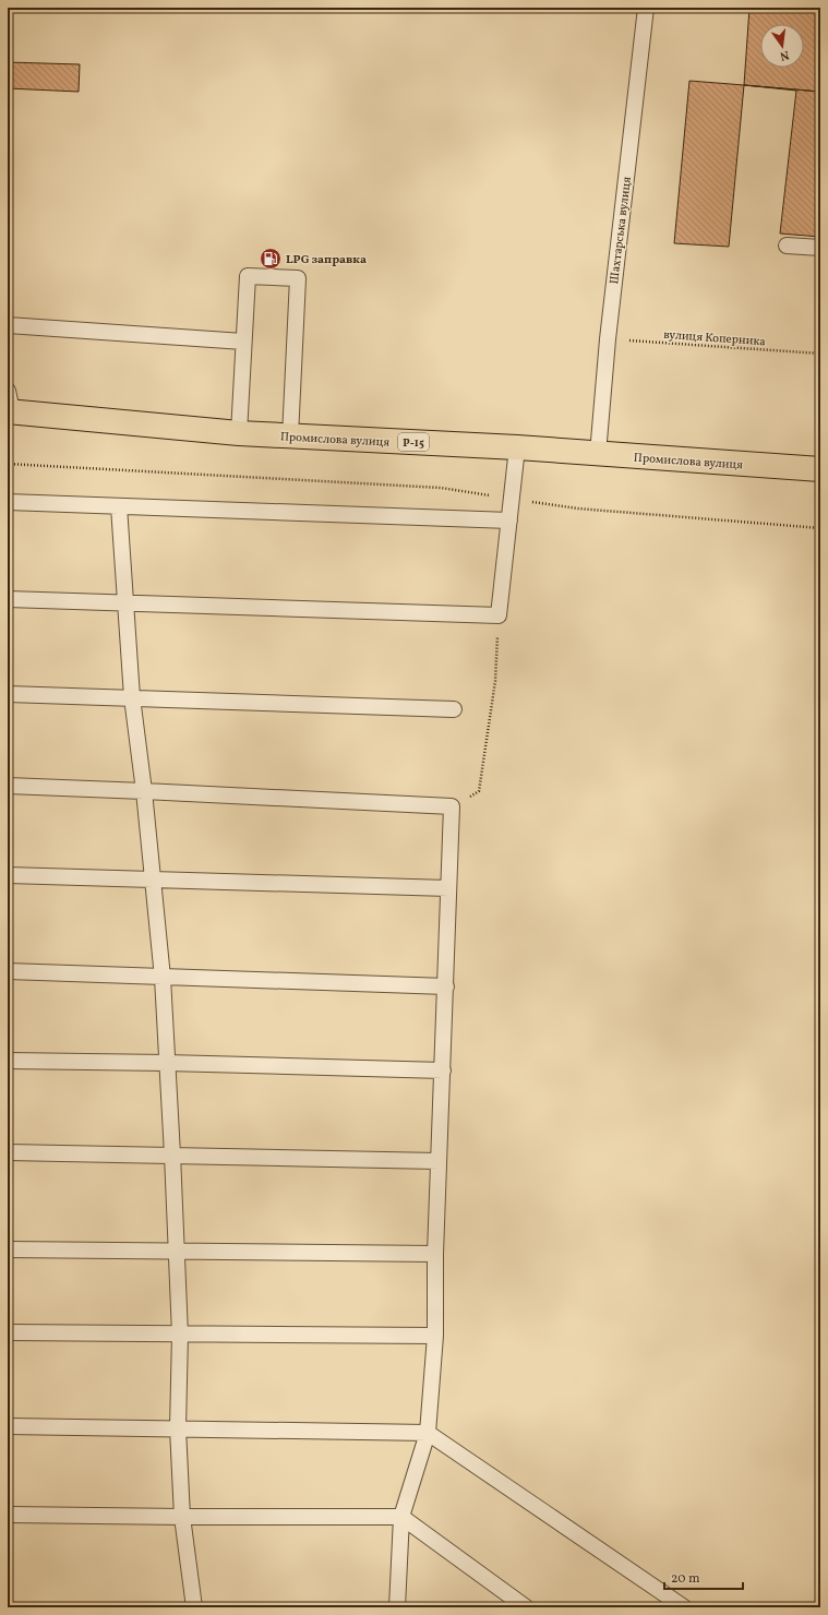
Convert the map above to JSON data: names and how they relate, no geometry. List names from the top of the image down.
{
  "streets": {
    "main road": ["Промислова вулиця", "Р-15"],
    "lane": ["Шахтарська вулиця"],
    "path": ["вулиця Коперника"]
  },
  "crossings": [
    ["Шахтарська вулиця", "вулиця Коперника"],
    ["Шахтарська вулиця", "Промислова вулиця"]
  ],
  "places": {
    "fuel station": ["LPG заправка"]
  },
  "scale_bar": "20 m",
  "north": "bottom"
}
